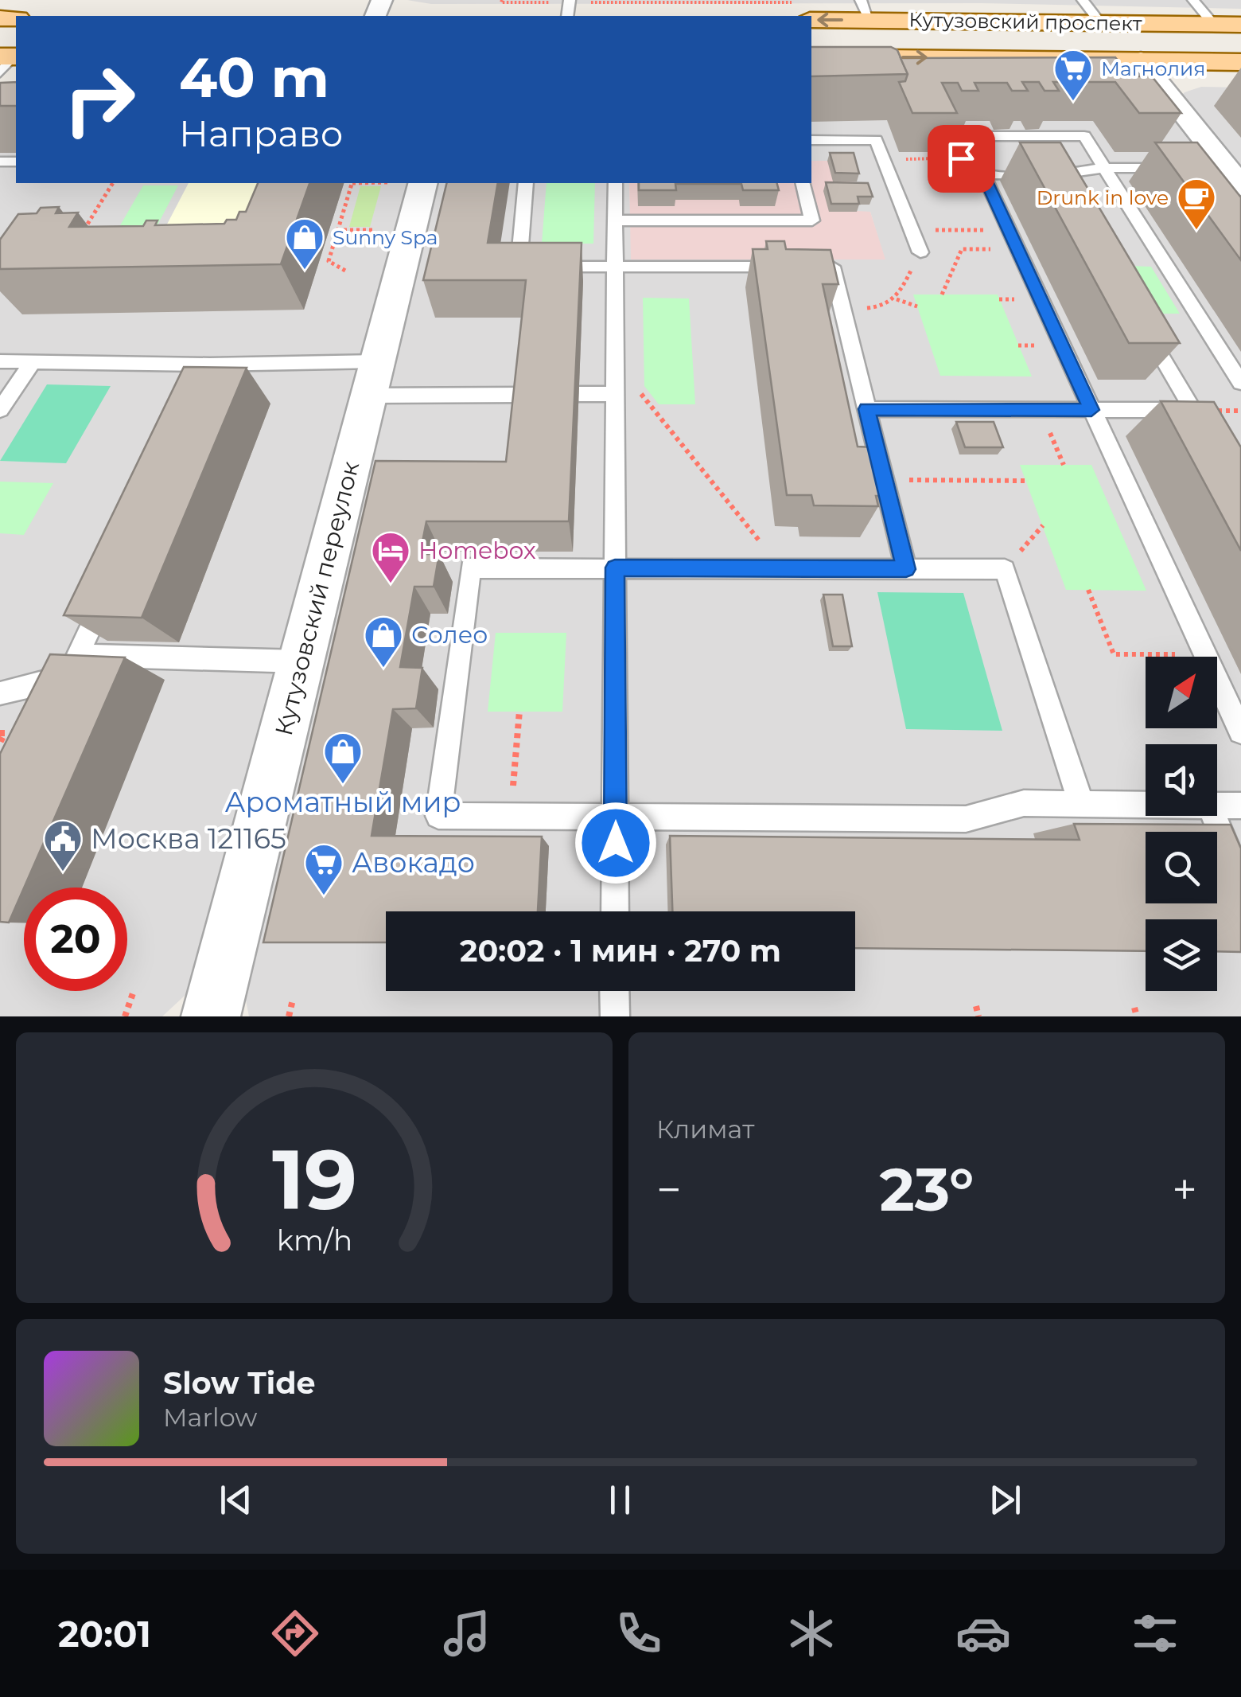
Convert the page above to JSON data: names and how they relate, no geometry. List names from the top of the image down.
{
  "streets": {
    "main road": ["Кутузовский проспект"],
    "street": ["Кутузовский переулок"]
  },
  "places": {
    "supermarket": ["Магнолия", "Авокадо"],
    "cafe": ["Drunk in love"],
    "shop": ["Sunny Spa", "Солео", "Ароматный мир"],
    "hotel": ["Homebox"],
    "public building": ["Москва 121165"]
  },
  "north": "top right",
  "page": {
    "turn": ["40 m", "Направо"],
    "limit": "20",
    "trip": "20:02 · 1 мин · 270 m",
    "tile": "Климат",
    "heat": ["−", "23°", "+"],
    "song": ["Slow Tide", "Marlow"],
    "tabs": "20:01",
    "gauge": ["19", "km/h"]
  }
}
